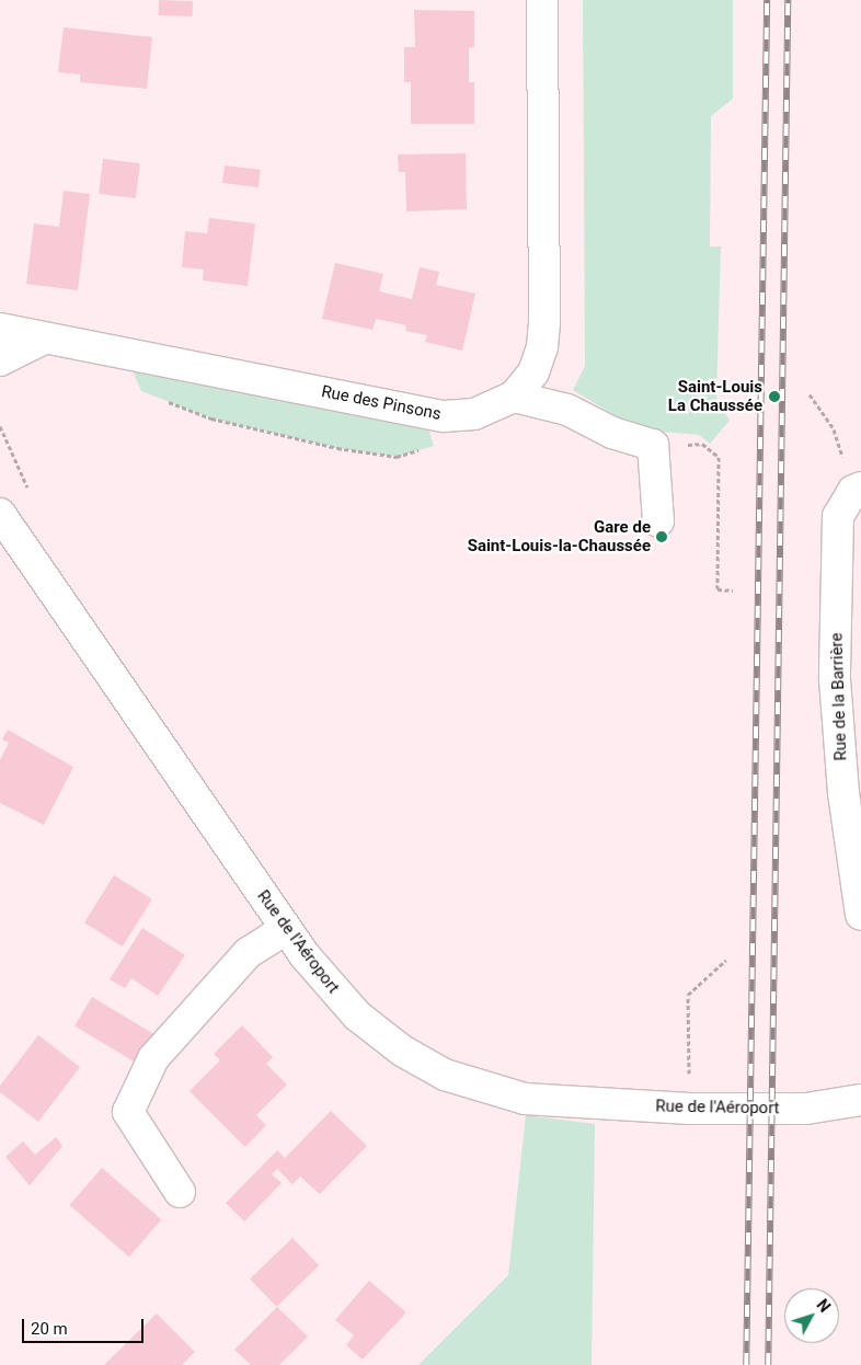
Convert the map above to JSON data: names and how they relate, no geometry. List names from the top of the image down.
{
  "streets": {
    "street": ["Rue des Pinsons", "Rue de la Barrière", "Rue de l'Aéroport"]
  },
  "places": ["Saint-Louis La Chaussée", "Gare de Saint-Louis-la-Chaussée"],
  "scale_bar": "20 m",
  "north": "top right"
}
